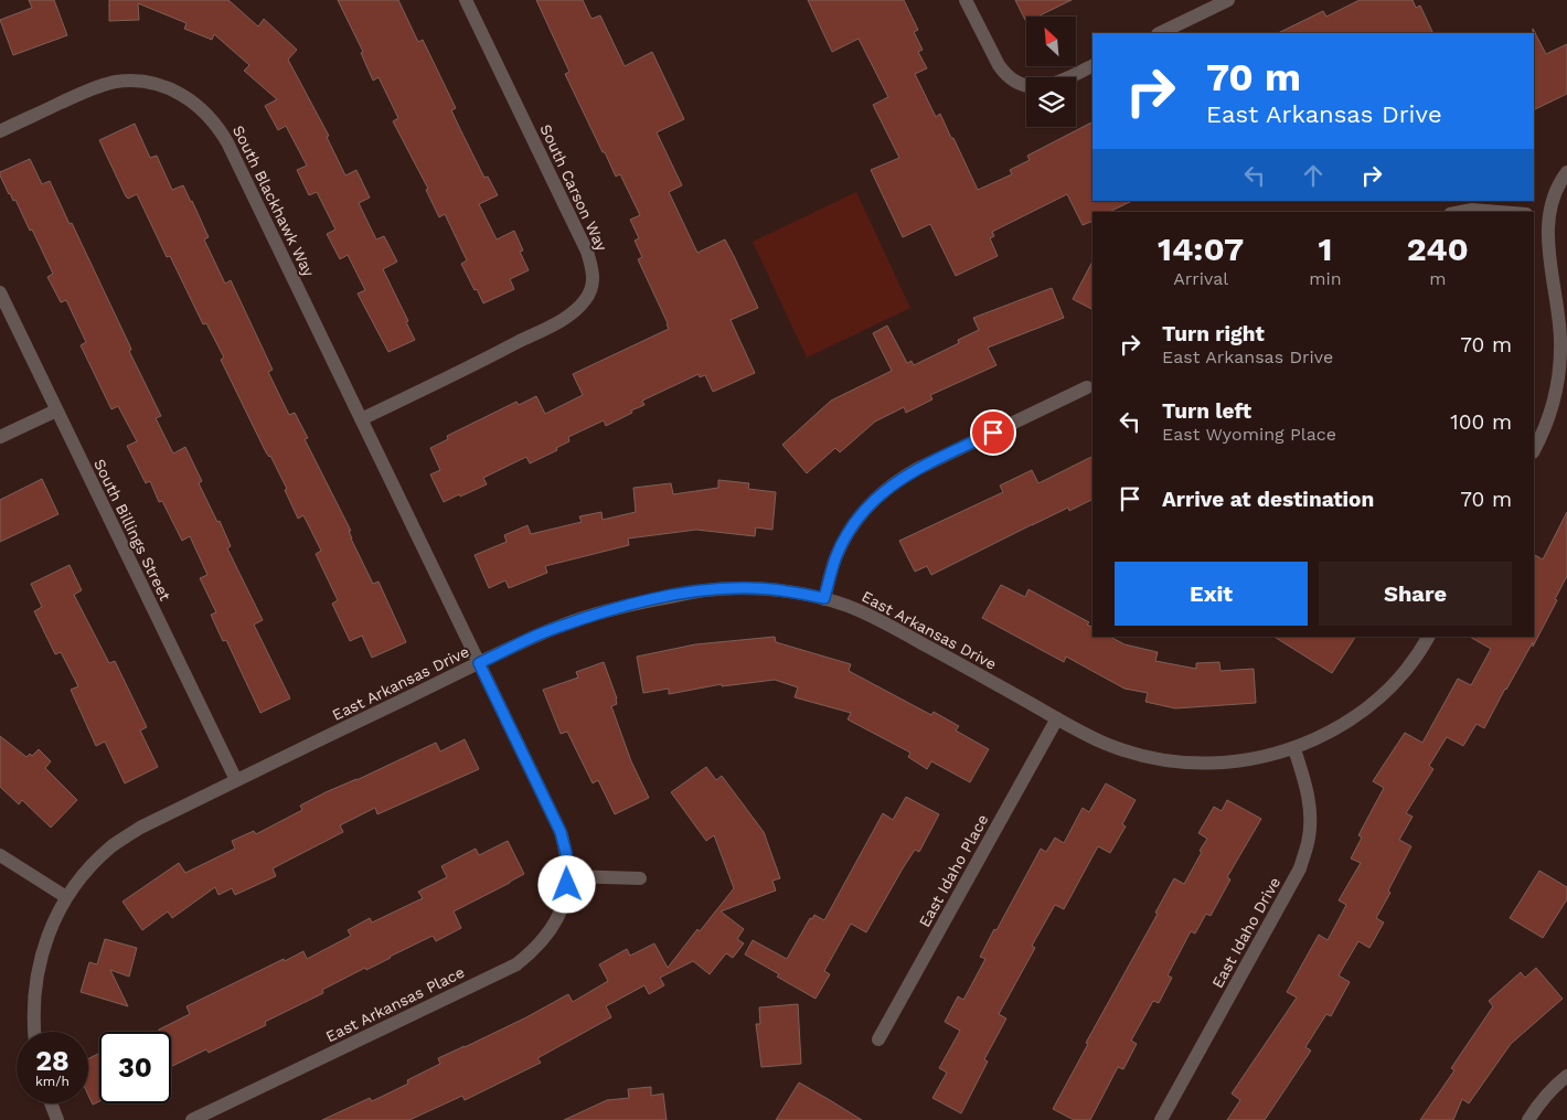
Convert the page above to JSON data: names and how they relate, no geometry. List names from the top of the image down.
{
  "streets": {
    "street": [
      "South Carson Way",
      "South Blackhawk Way",
      "South Billings Street",
      "East Arkansas Drive",
      "East Idaho Place",
      "East Idaho Drive",
      "East Arkansas Place"
    ]
  },
  "crossings": [
    ["South Carson Way", "South Blackhawk Way"],
    ["South Blackhawk Way", "East Arkansas Drive"],
    ["South Blackhawk Way", "East Arkansas Place"],
    ["South Billings Street", "East Arkansas Drive"],
    ["East Arkansas Drive", "East Idaho Place"],
    ["East Arkansas Drive", "East Idaho Drive"],
    ["East Arkansas Drive", "East Arkansas Place"]
  ],
  "north": "top left",
  "page": {
    "turn": ["70 m", "East Arkansas Drive"],
    "eta": [
      "14:07",
      "Arrival",
      "1",
      "min",
      "240",
      "m"
    ],
    "list": [
      {
        "name": "Turn right",
        "note": "East Arkansas Drive",
        "value": "70 m"
      },
      {
        "name": "Turn left",
        "note": "East Wyoming Place",
        "value": "100 m"
      },
      {
        "name": "Arrive at destination",
        "value": "70 m"
      }
    ],
    "buttons": ["Exit", "Share"],
    "speed": "28 km/h",
    "limit": "30"
  }
}
